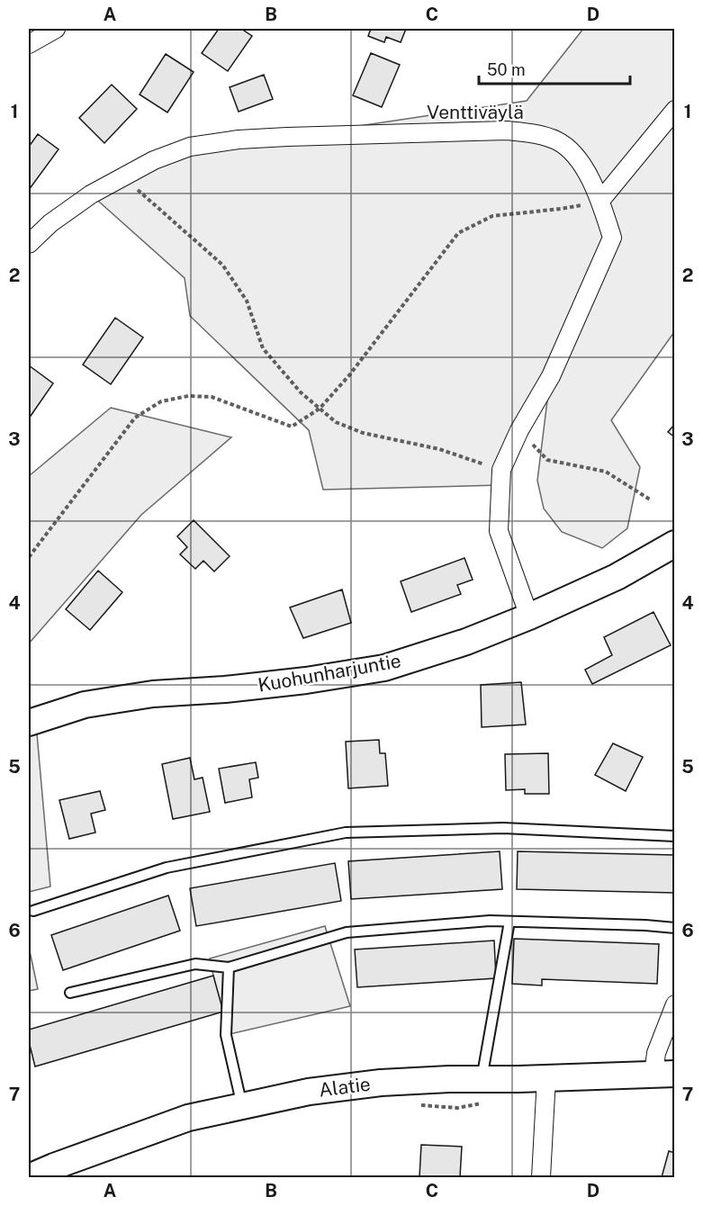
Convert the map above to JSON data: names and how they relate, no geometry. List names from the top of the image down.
{
  "streets": {
    "main road": ["Kuohunharjuntie", "Alatie"],
    "street": ["Venttiväylä"]
  },
  "crossings": [
    ["Venttiväylä", "Kuohunharjuntie"]
  ],
  "scale_bar": "50 m",
  "grid": {
    "columns": [
      "A",
      "B",
      "C",
      "D"
    ],
    "rows": [
      "1",
      "2",
      "3",
      "4",
      "5",
      "6",
      "7"
    ]
  }
}
